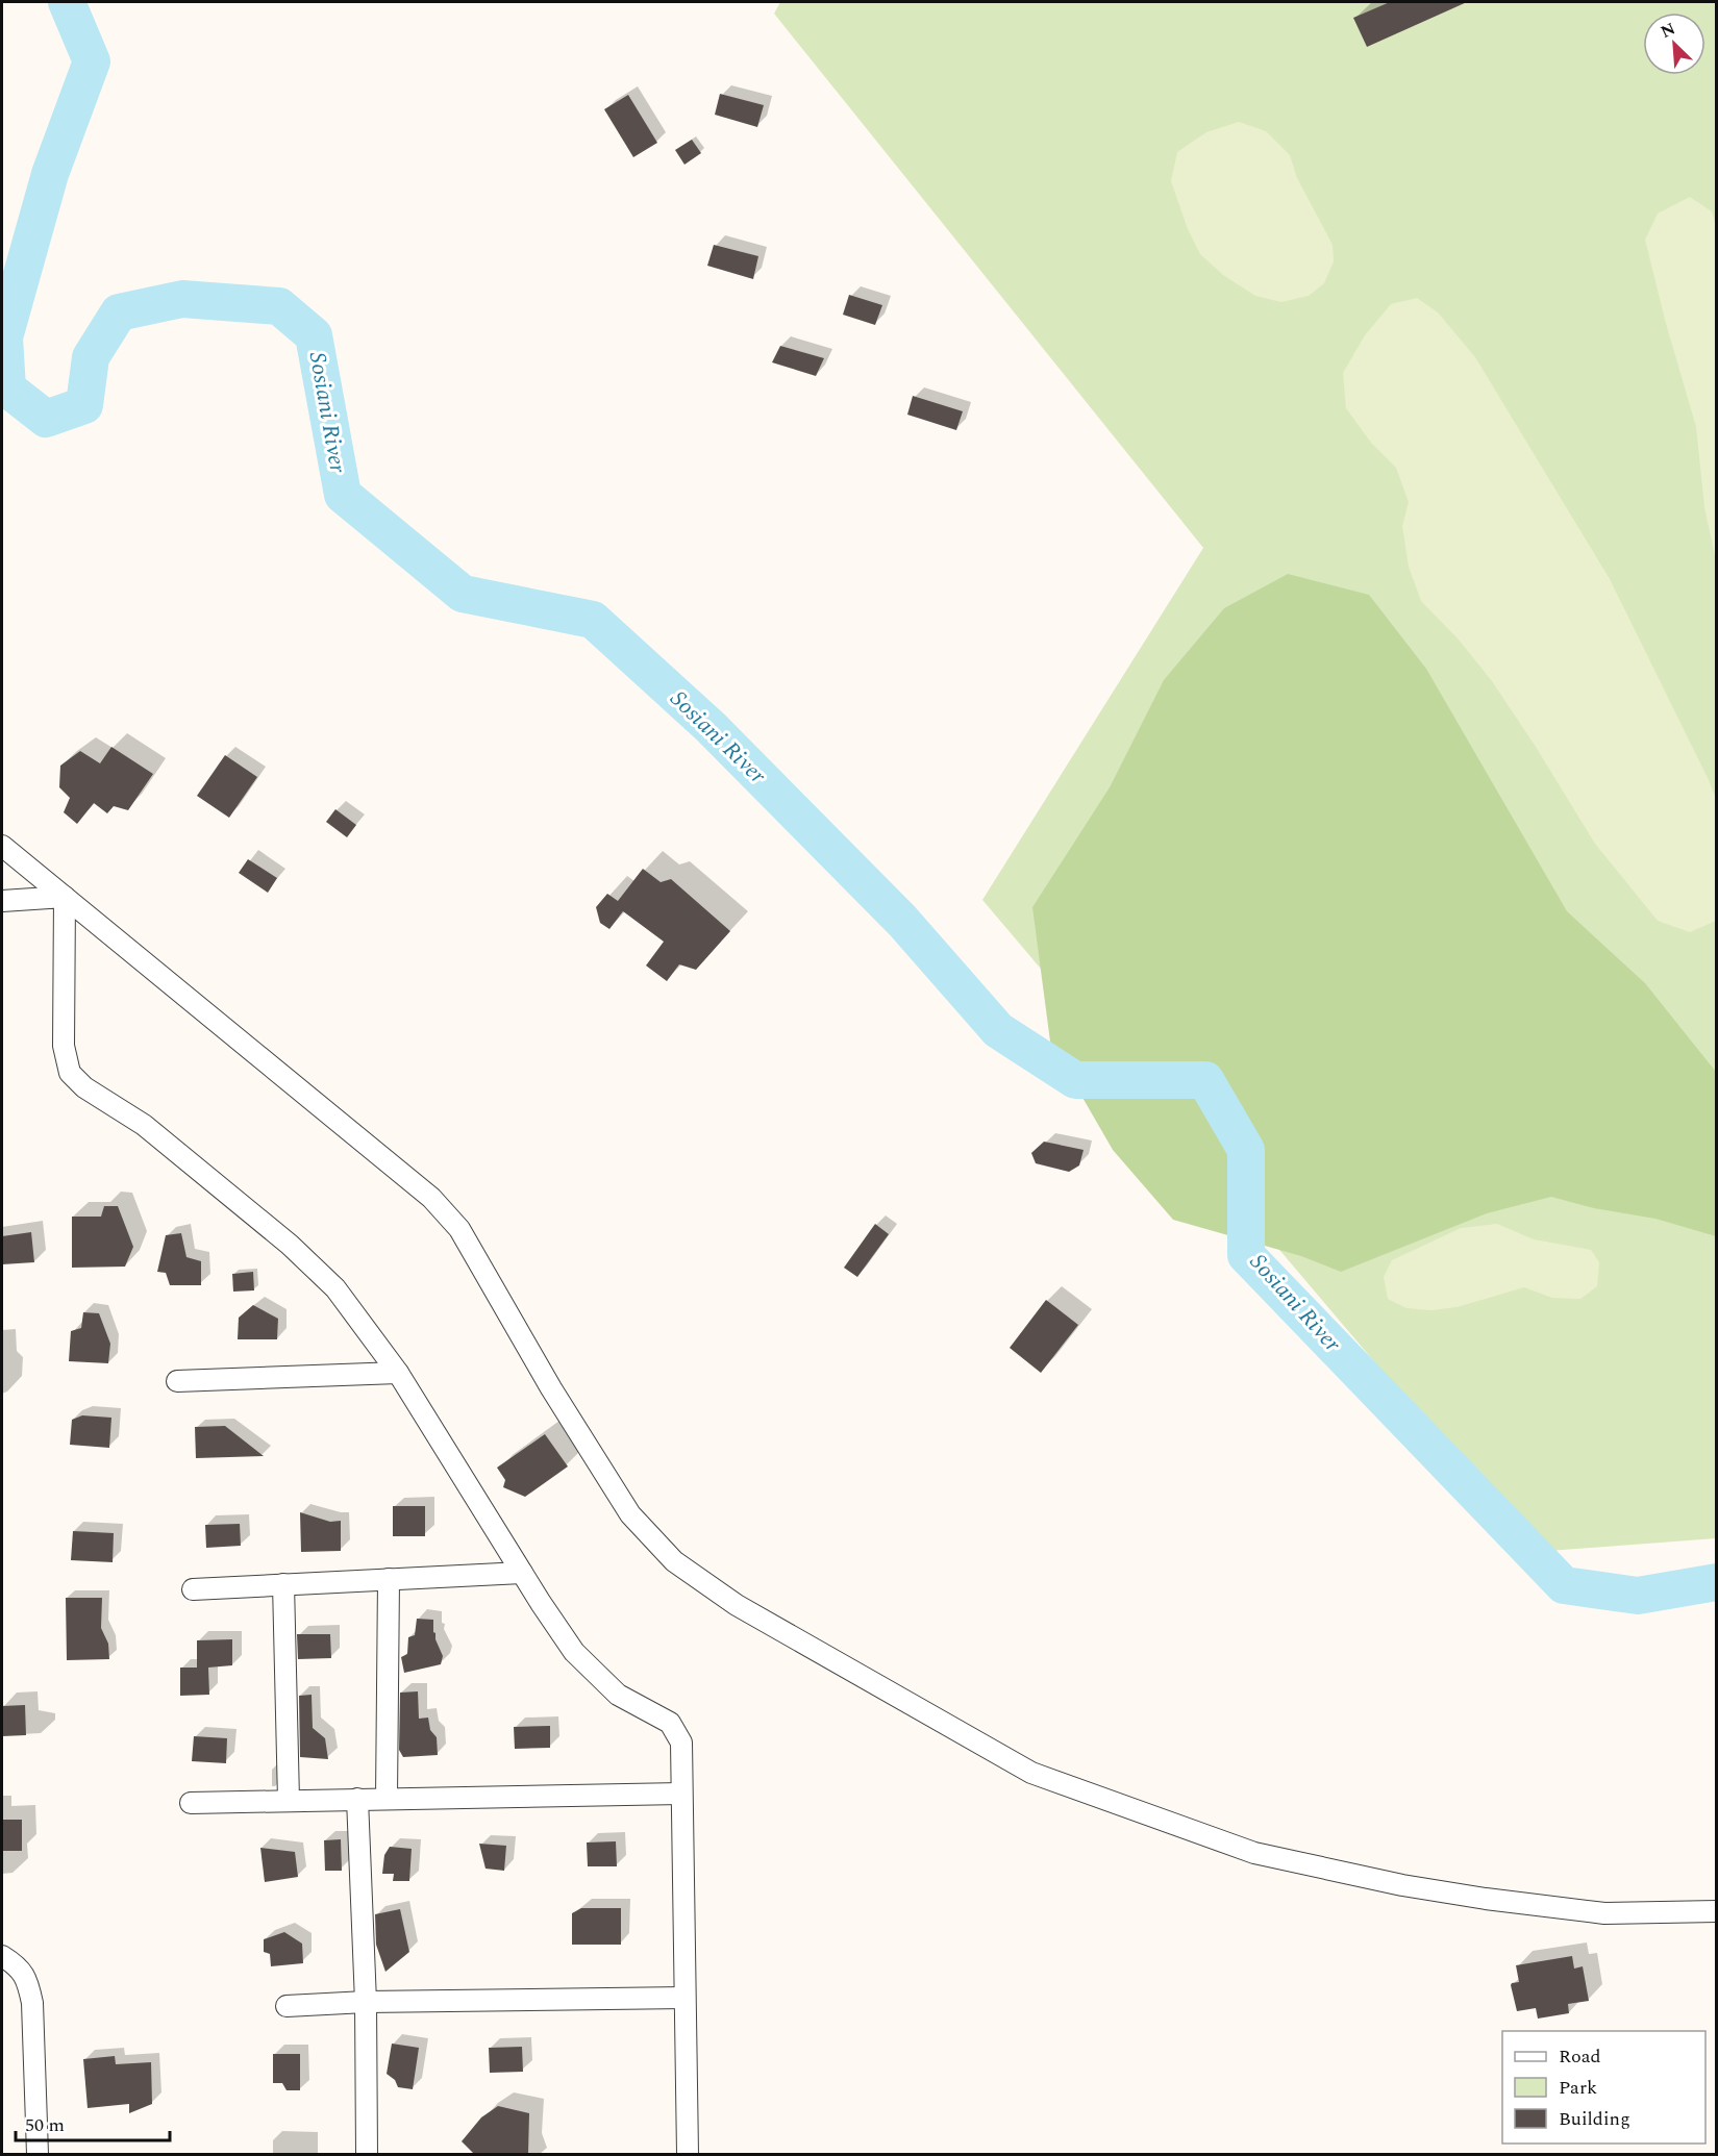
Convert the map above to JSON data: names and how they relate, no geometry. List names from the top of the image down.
{
  "water": ["Sosiani River"],
  "legend": ["Road", "Park", "Building"],
  "scale_bar": "50 m",
  "north": "top left"
}
